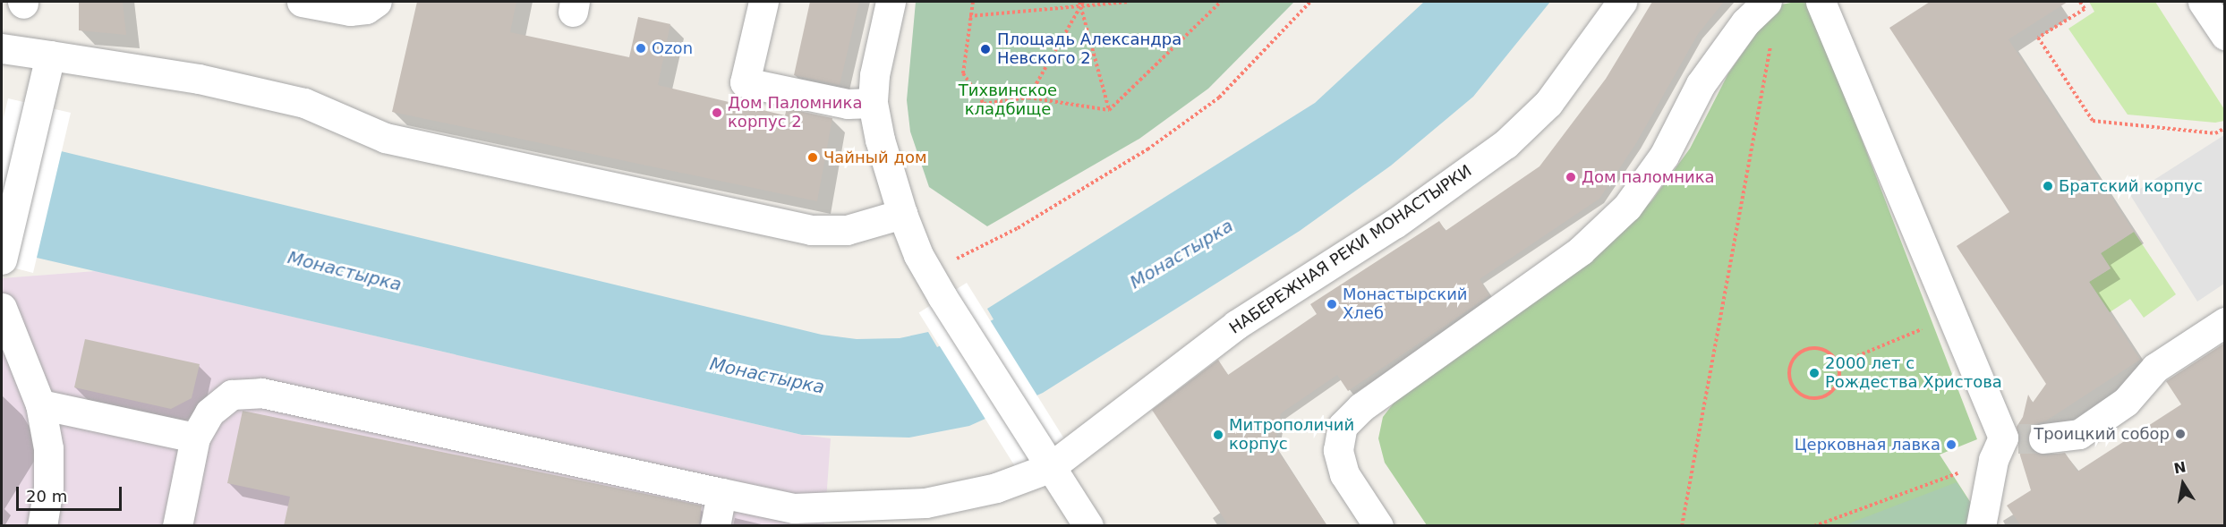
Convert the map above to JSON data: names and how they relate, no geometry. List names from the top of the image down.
{
  "streets": {
    "street": ["НАБЕРЕЖНАЯ РЕКИ МОНАСТЫРКИ"]
  },
  "water": ["Монастырка"],
  "parks": ["Тихвинское кладбище"],
  "places": [
    "Ozon",
    "Площадь Александра Невского 2",
    "Дом Паломника корпус 2",
    "Чайный дом",
    "Дом паломника",
    "Братский корпус",
    "Монастырский Хлеб",
    "2000 лет с Рождества Христова",
    "Троицкий собор",
    "Митрополичий корпус",
    "Церковная лавка"
  ],
  "scale_bar": "20 m",
  "north": "top"
}
